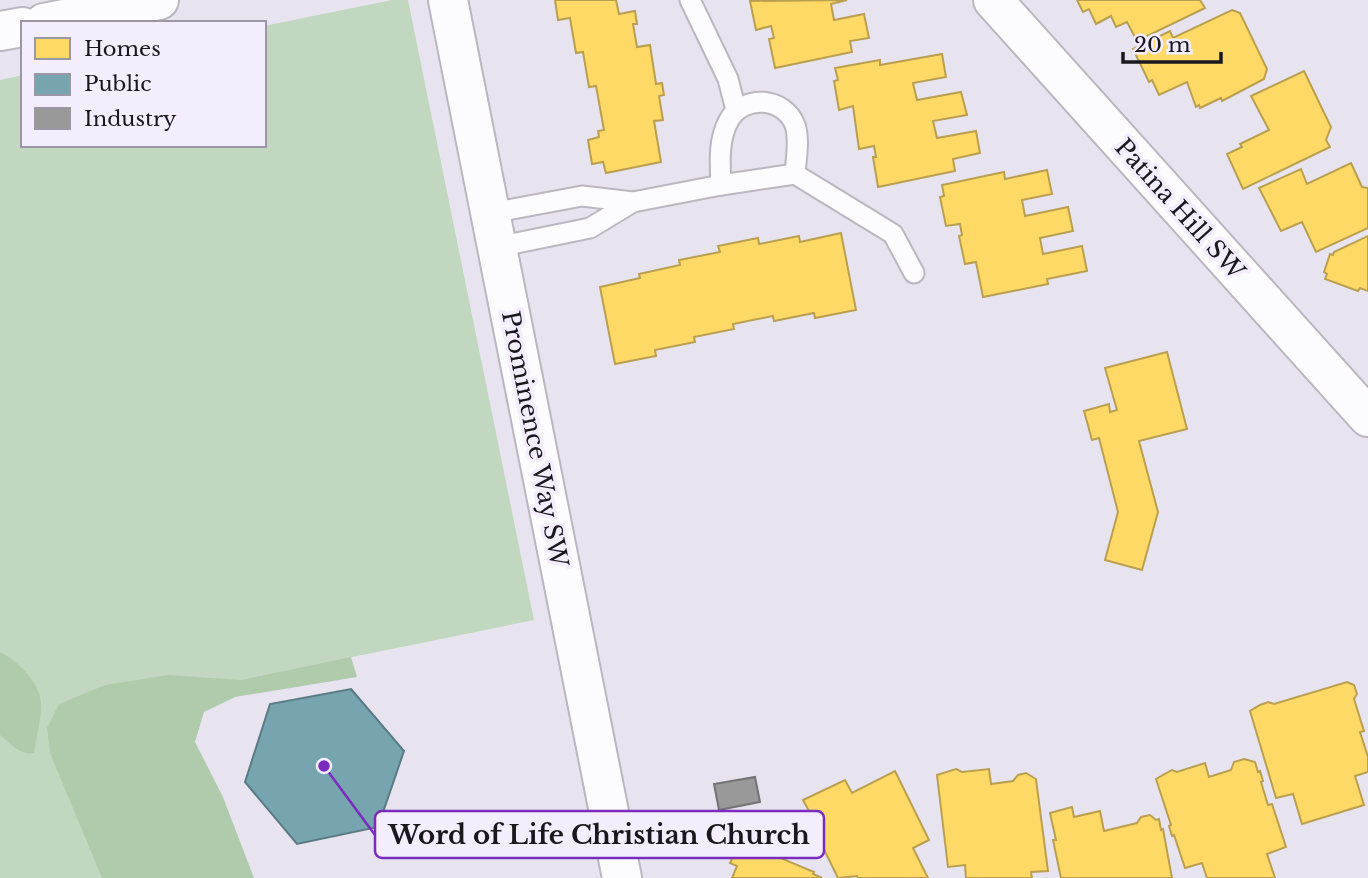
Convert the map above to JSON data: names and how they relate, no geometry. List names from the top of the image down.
{
  "streets": {
    "street": ["Patina Hill SW", "Prominence Way SW"]
  },
  "places": ["Word of Life Christian Church"],
  "legend": ["Homes", "Public", "Industry"],
  "scale_bar": "20 m"
}
